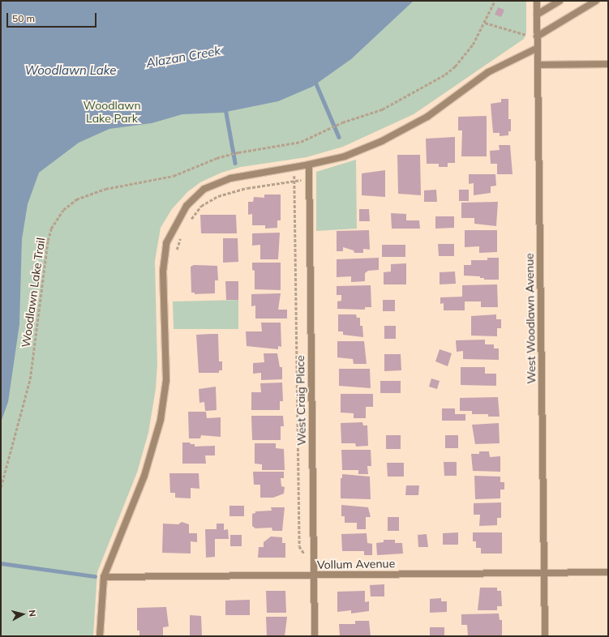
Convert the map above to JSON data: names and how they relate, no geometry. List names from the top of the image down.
{
  "streets": {
    "street": ["West Woodlawn Avenue", "West Craig Place", "Vollum Avenue"],
    "path": ["Woodlawn Lake Trail"]
  },
  "crossings": [
    ["West Woodlawn Avenue", "Vollum Avenue"],
    ["West Craig Place", "Vollum Avenue"]
  ],
  "water": ["Alazan Creek", "Woodlawn Lake"],
  "parks": ["Woodlawn Lake Park"],
  "scale_bar": "50 m",
  "north": "right"
}
